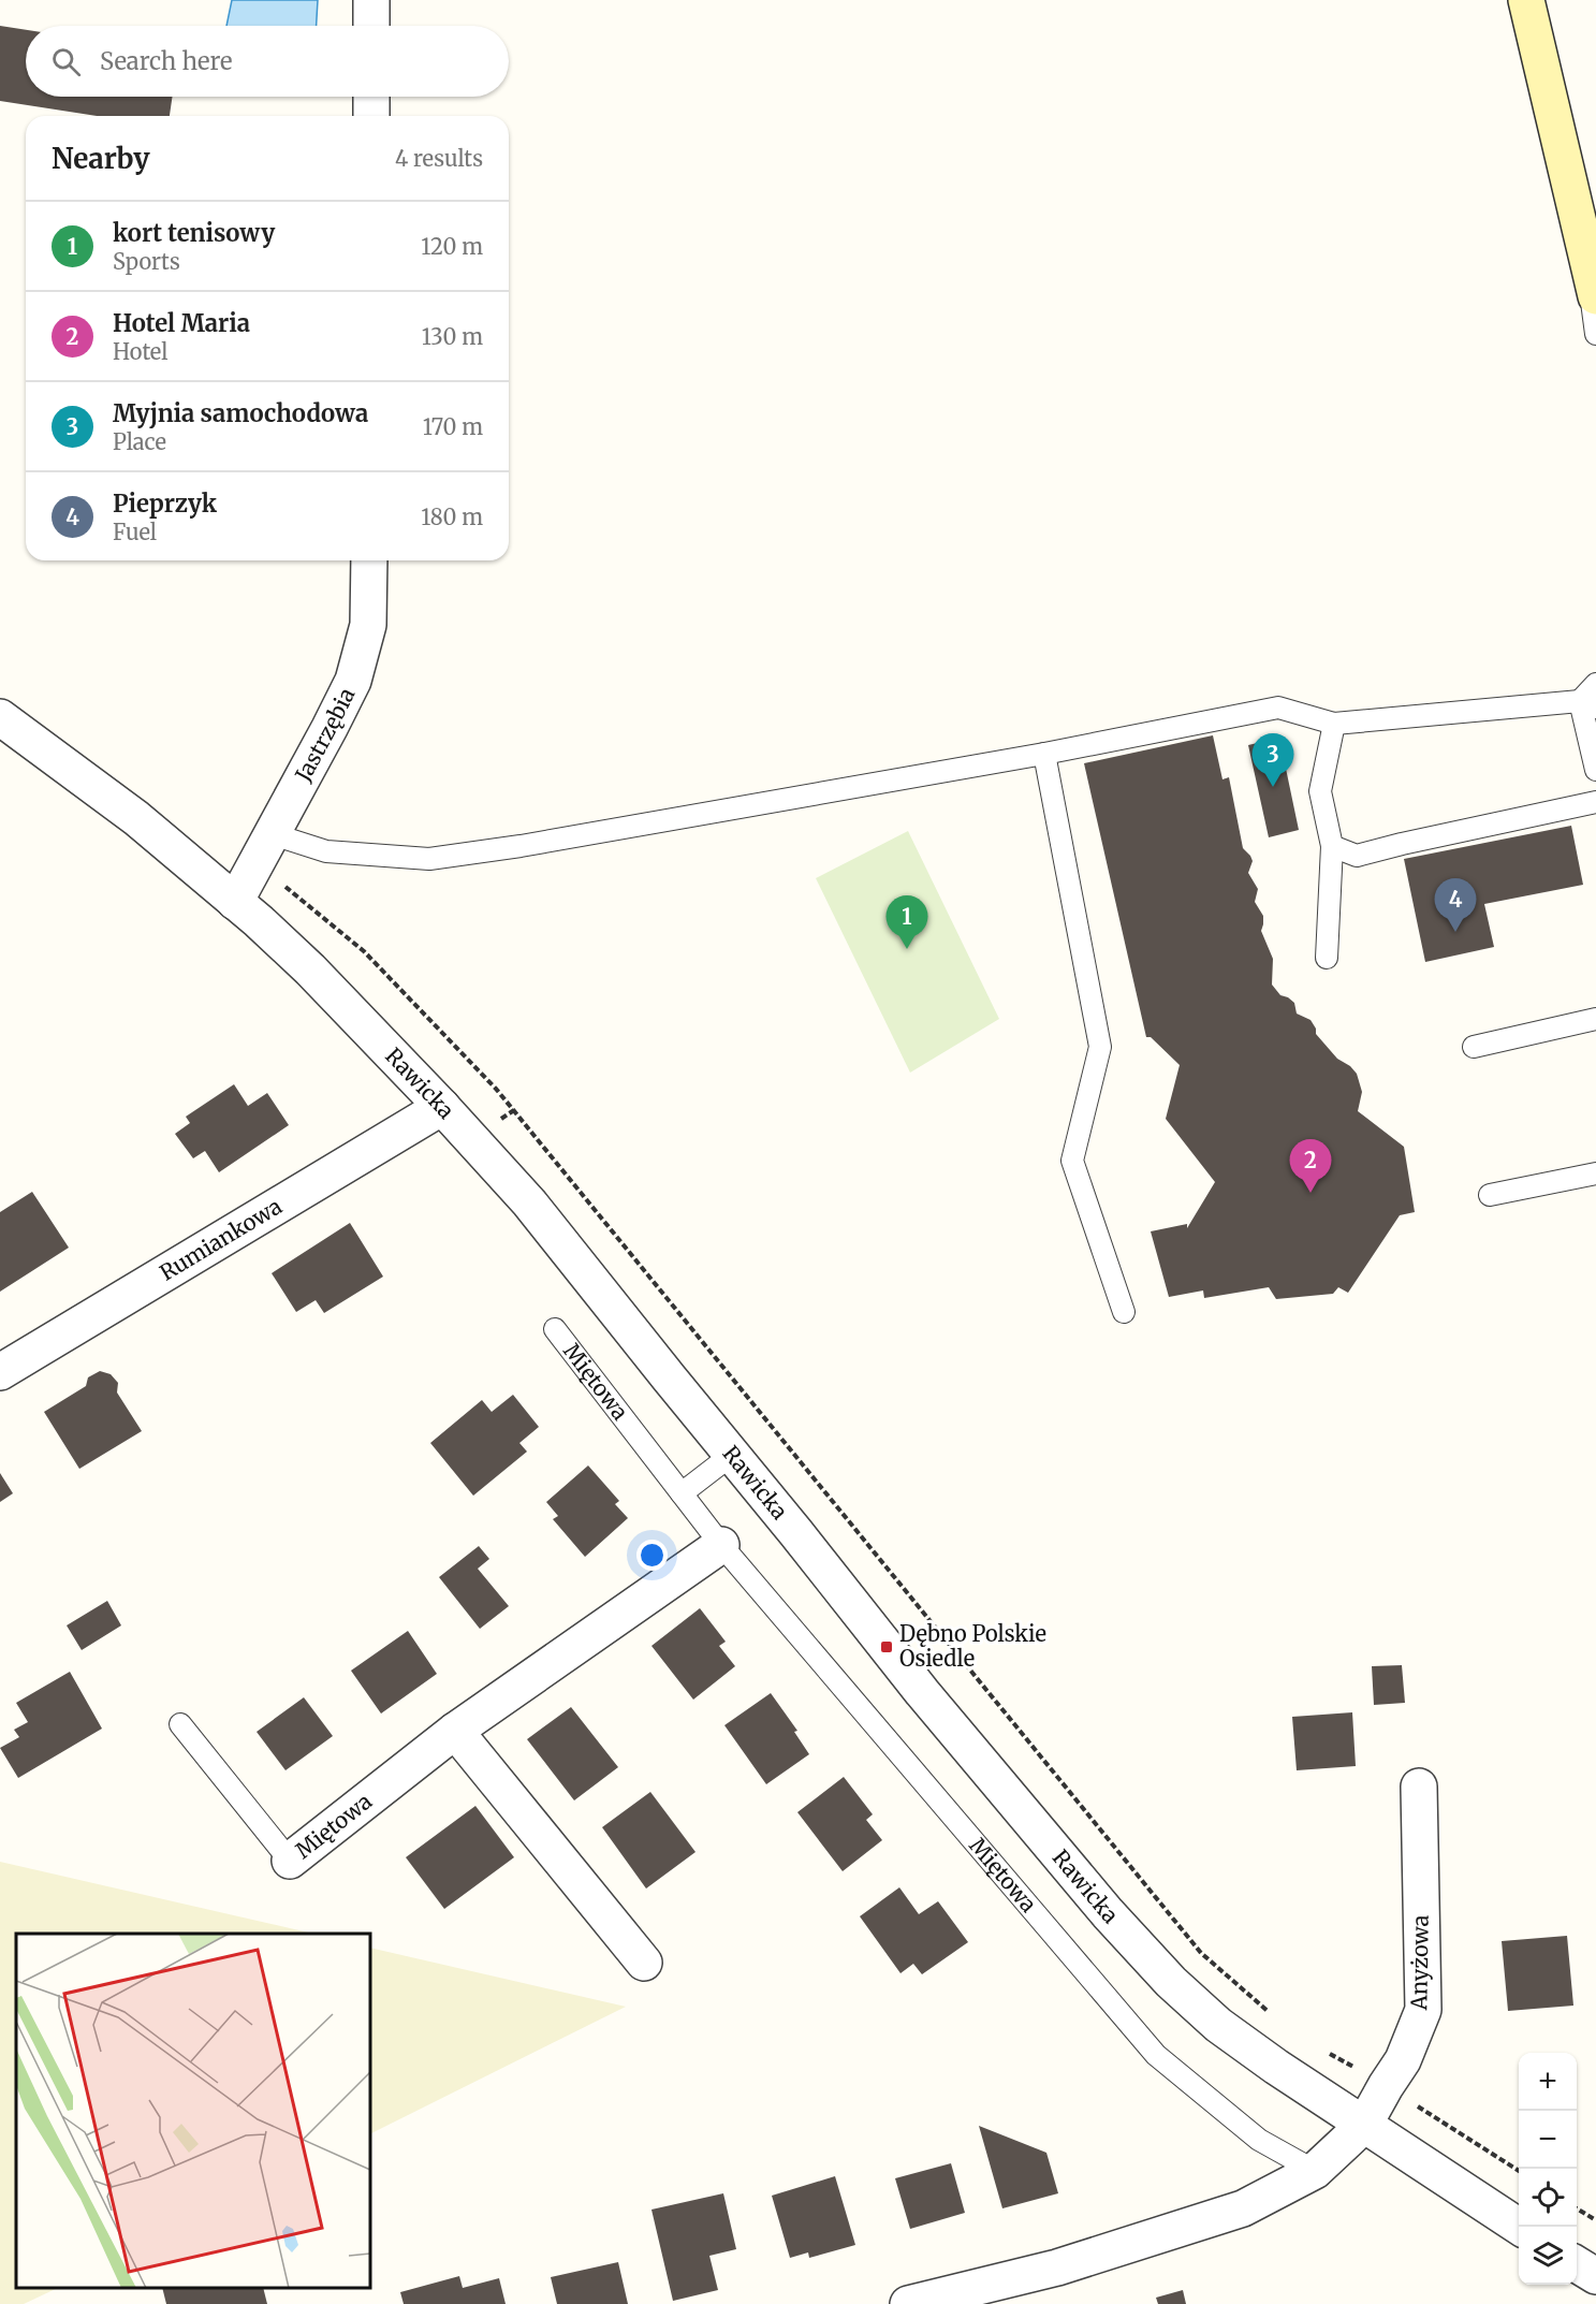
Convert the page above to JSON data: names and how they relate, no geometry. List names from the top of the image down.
{
  "streets": {
    "street": [
      "Jastrzębia",
      "Rawicka",
      "Rumiankowa",
      "Miętowa",
      "Anyżowa"
    ]
  },
  "crossings": [
    ["Jastrzębia", "Rawicka"],
    ["Rawicka", "Rumiankowa"],
    ["Rawicka", "Anyżowa"],
    ["Miętowa", "Anyżowa"]
  ],
  "places": {
    "transit": ["Dębno Polskie Osiedle"]
  },
  "page": {
    "search": "Search here",
    "heading": ["Nearby", "4 results"],
    "list": [
      {
        "mark": "1",
        "name": "kort tenisowy",
        "note": "Sports",
        "value": "120 m"
      },
      {
        "mark": "2",
        "name": "Hotel Maria",
        "note": "Hotel",
        "value": "130 m"
      },
      {
        "mark": "3",
        "name": "Myjnia samochodowa",
        "note": "Place",
        "value": "170 m"
      },
      {
        "mark": "4",
        "name": "Pieprzyk",
        "note": "Fuel",
        "value": "180 m"
      }
    ],
    "pins": [
      "3",
      "4",
      "1",
      "2"
    ],
    "map_buttons": ["+", "−"]
  }
}
